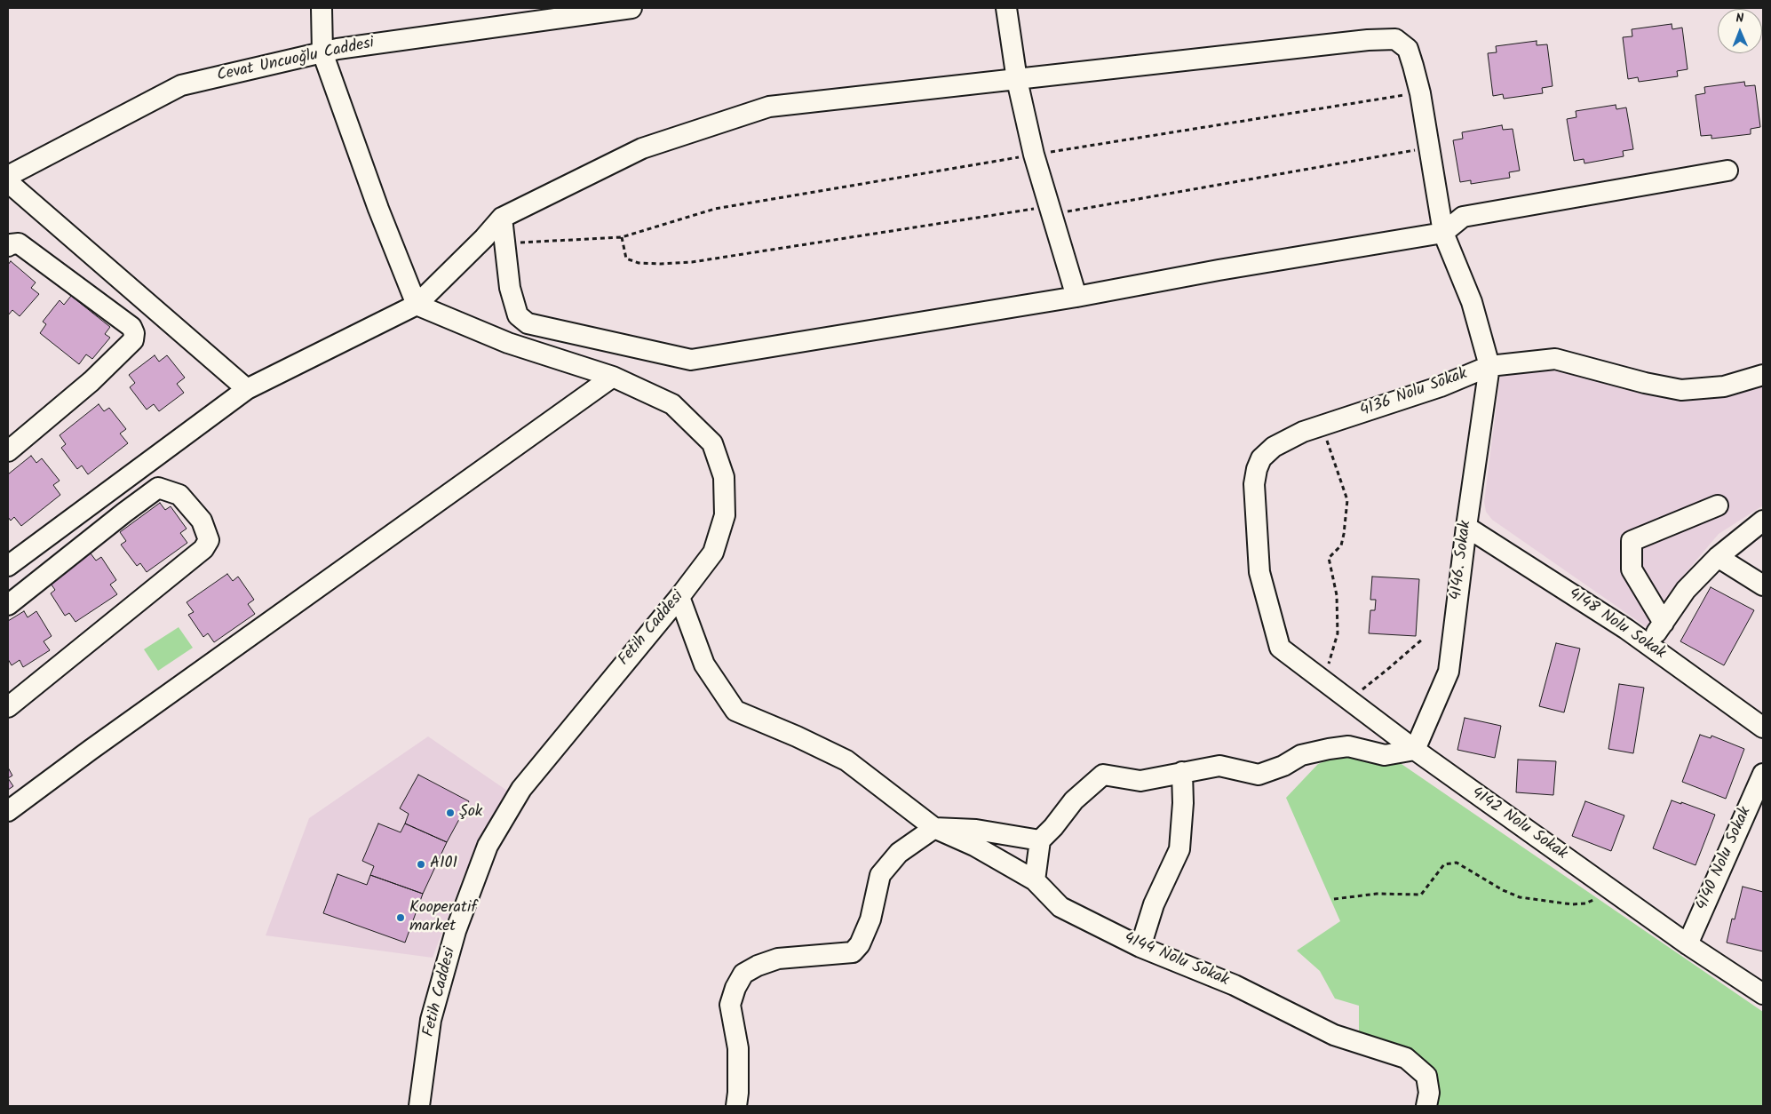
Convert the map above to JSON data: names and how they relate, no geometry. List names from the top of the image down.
{
  "streets": {
    "street": [
      "Cevat Uncuoğlu Caddesi",
      "4136 Nolu Sokak",
      "4146. Sokak",
      "4148 Nolu Sokak",
      "Fetih Caddesi",
      "4142 Nolu Sokak",
      "4140 Nolu Sokak",
      "4144 Nolu Sokak"
    ]
  },
  "crossings": [
    ["4136 Nolu Sokak", "4146. Sokak"],
    ["4136 Nolu Sokak", "4142 Nolu Sokak"],
    ["4146. Sokak", "4148 Nolu Sokak"],
    ["4146. Sokak", "4142 Nolu Sokak"],
    ["Fetih Caddesi", "4144 Nolu Sokak"],
    ["4142 Nolu Sokak", "4140 Nolu Sokak"]
  ],
  "places": ["Şok", "A101", "Kooperatif market"],
  "north": "top"
}
